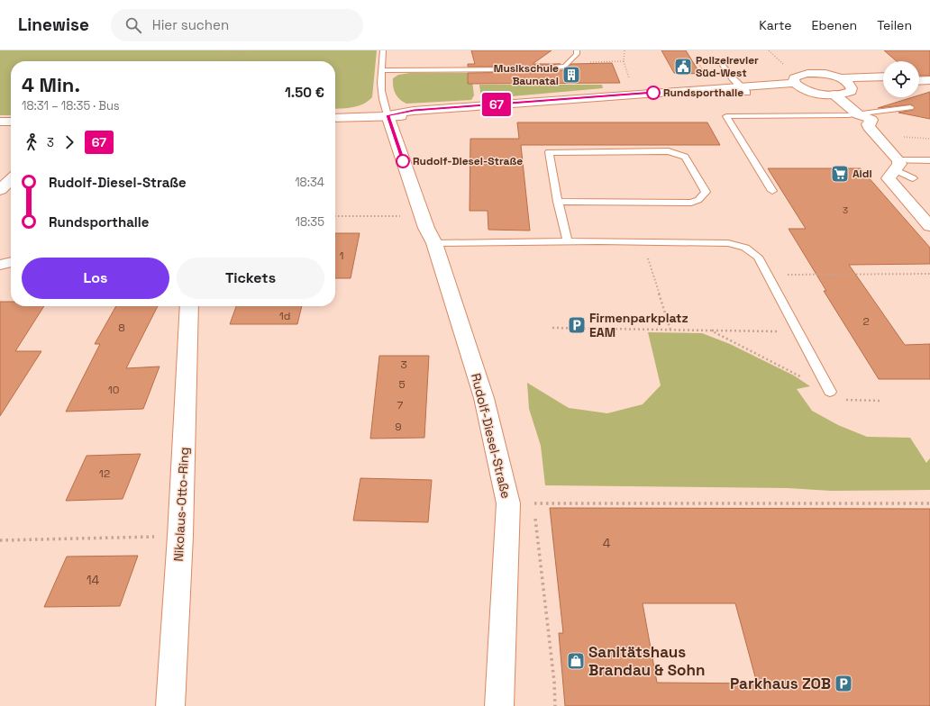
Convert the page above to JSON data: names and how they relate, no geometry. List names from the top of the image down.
{
  "streets": {
    "street": ["Rudolf-Diesel-Straße", "Nikolaus-Otto-Ring"]
  },
  "places": {
    "public building": ["Polizeirevier Süd-West"],
    "building": ["Musikschule Baunatal"],
    "other": ["Rundsporthalle", "Rudolf-Diesel-Straße"],
    "supermarket": ["Aldi"],
    "parking": ["Firmenparkplatz EAM", "Parkhaus ZOB"],
    "shop": ["Sanitätshaus Brandau & Sohn"]
  },
  "lines": ["bus line 67"],
  "house_numbers": [
    "3",
    "1",
    "1d",
    "2",
    "8",
    "3",
    "5",
    "10",
    "7",
    "9",
    "12",
    "4",
    "14"
  ],
  "page": {
    "header": "Linewise",
    "search": "Hier suchen",
    "nav": ["Karte", "Ebenen", "Teilen"],
    "on_map": "67",
    "heading": ["4 Min.", "18:31 – 18:35 · Bus", "1.50 €"],
    "legs": ["3", "67"],
    "list": [
      {
        "name": "Rudolf-Diesel-Straße",
        "value": "18:34"
      },
      {
        "name": "Rundsporthalle",
        "value": "18:35"
      }
    ],
    "buttons": ["Los", "Tickets"]
  }
}
